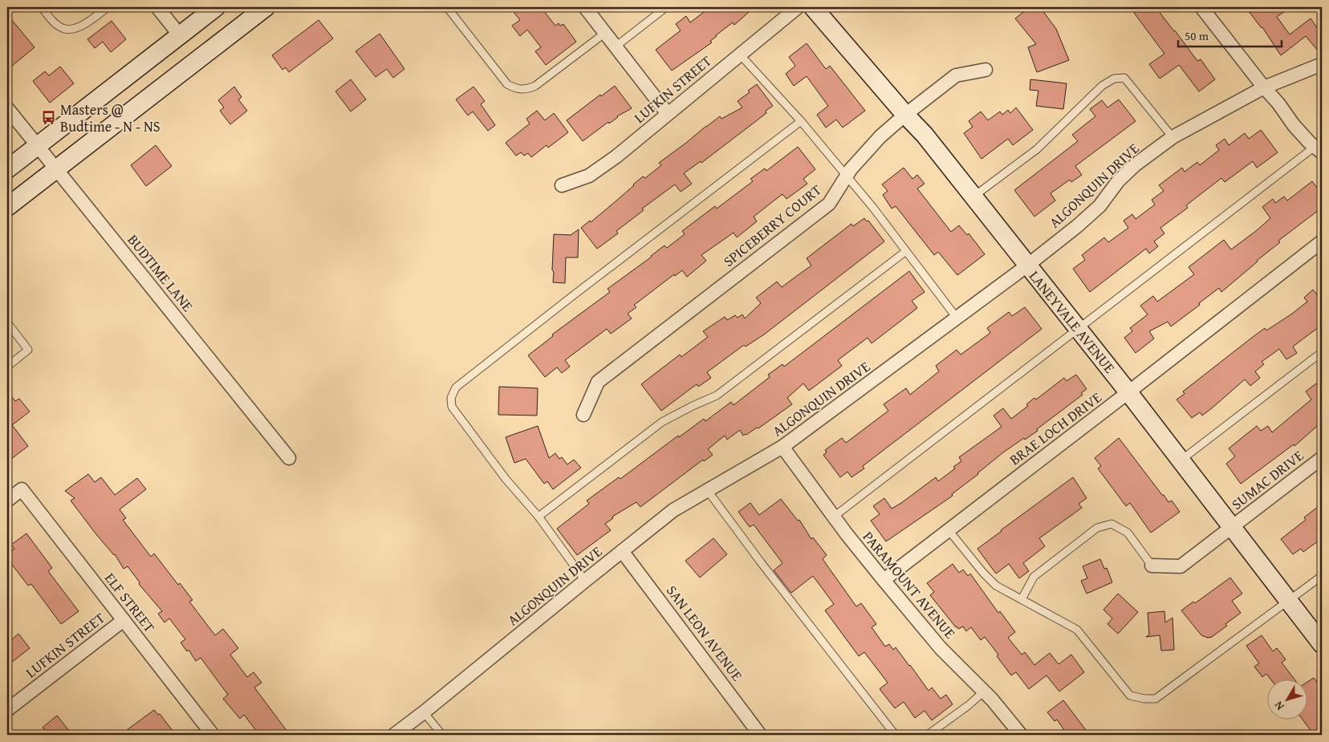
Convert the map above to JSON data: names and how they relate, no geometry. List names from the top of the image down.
{
  "streets": {
    "street": [
      "LUFKIN STREET",
      "ALGONQUIN DRIVE",
      "SPICEBERRY COURT",
      "BUDTIME LANE",
      "LANEYVALE AVENUE",
      "BRAE LOCH DRIVE",
      "SUMAC DRIVE",
      "PARAMOUNT AVENUE",
      "ELF STREET",
      "SAN LEON AVENUE"
    ]
  },
  "crossings": [
    ["LUFKIN STREET", "ELF STREET"],
    ["ALGONQUIN DRIVE", "LANEYVALE AVENUE"],
    ["ALGONQUIN DRIVE", "PARAMOUNT AVENUE"],
    ["ALGONQUIN DRIVE", "SAN LEON AVENUE"],
    ["SPICEBERRY COURT", "LANEYVALE AVENUE"],
    ["LANEYVALE AVENUE", "BRAE LOCH DRIVE"],
    ["LANEYVALE AVENUE", "SUMAC DRIVE"],
    ["BRAE LOCH DRIVE", "PARAMOUNT AVENUE"]
  ],
  "places": {
    "bus stop": ["Masters @ Budtime - N - NS"]
  },
  "scale_bar": "50 m",
  "north": "bottom left"
}
